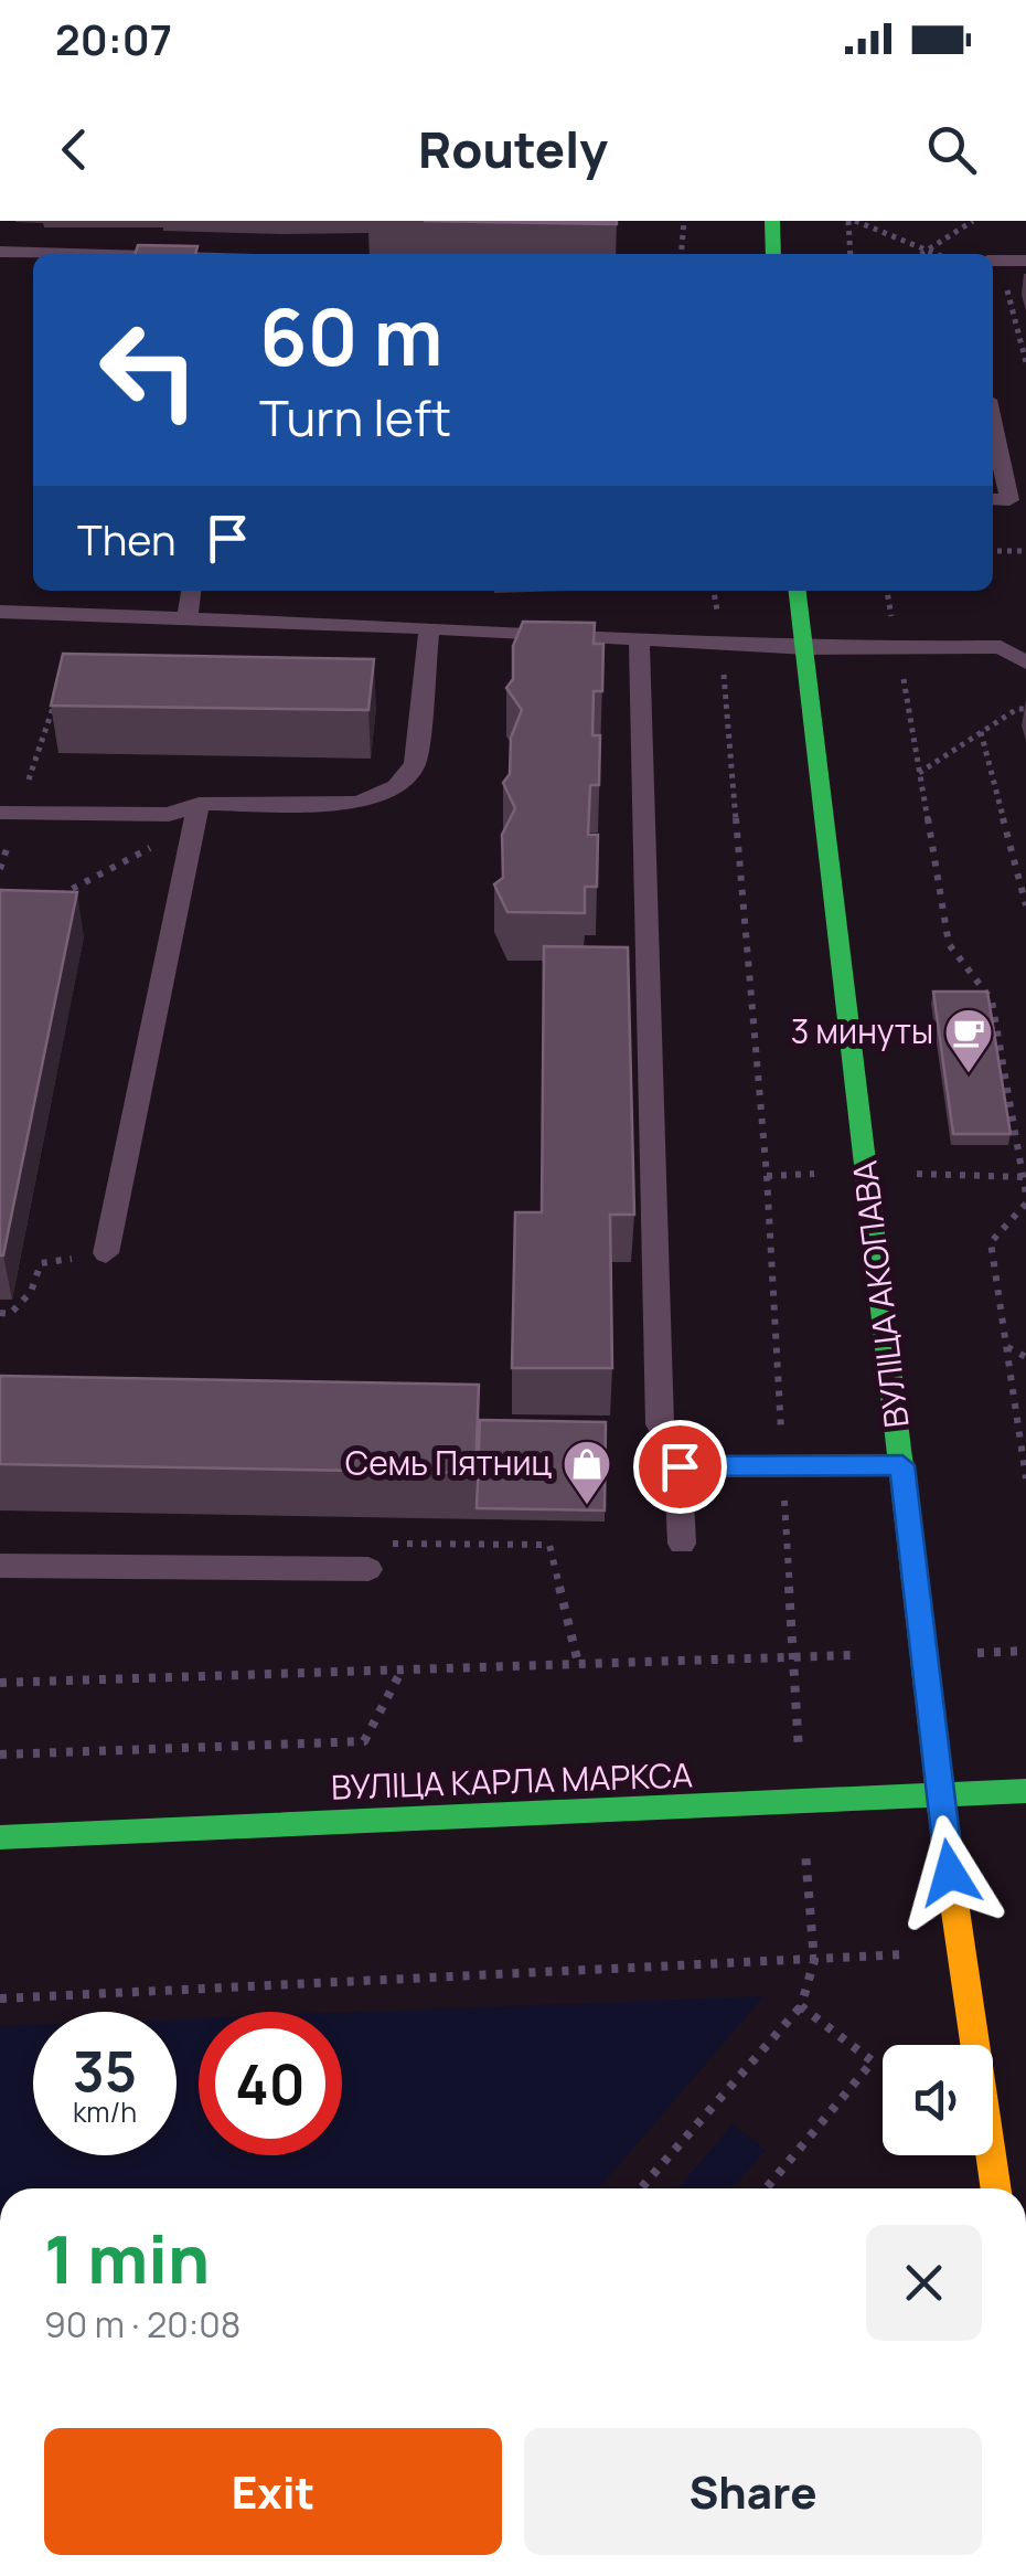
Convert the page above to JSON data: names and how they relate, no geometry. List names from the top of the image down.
{
  "streets": {
    "main road": ["ВУЛІЦА АКОПАВА", "ВУЛІЦА КАРЛА МАРКСА"]
  },
  "crossings": [
    ["ВУЛІЦА АКОПАВА", "ВУЛІЦА КАРЛА МАРКСА"]
  ],
  "places": {
    "cafe": ["3 минуты"],
    "shop": ["Семь Пятниц"]
  },
  "page": {
    "status": "20:07",
    "header": "Routely",
    "turn": ["60 m", "Turn left"],
    "then": "Then",
    "speed": "35 km/h",
    "limit": "40",
    "heading": ["1 min", "90 m · 20:08"],
    "buttons": ["Exit", "Share"]
  }
}
